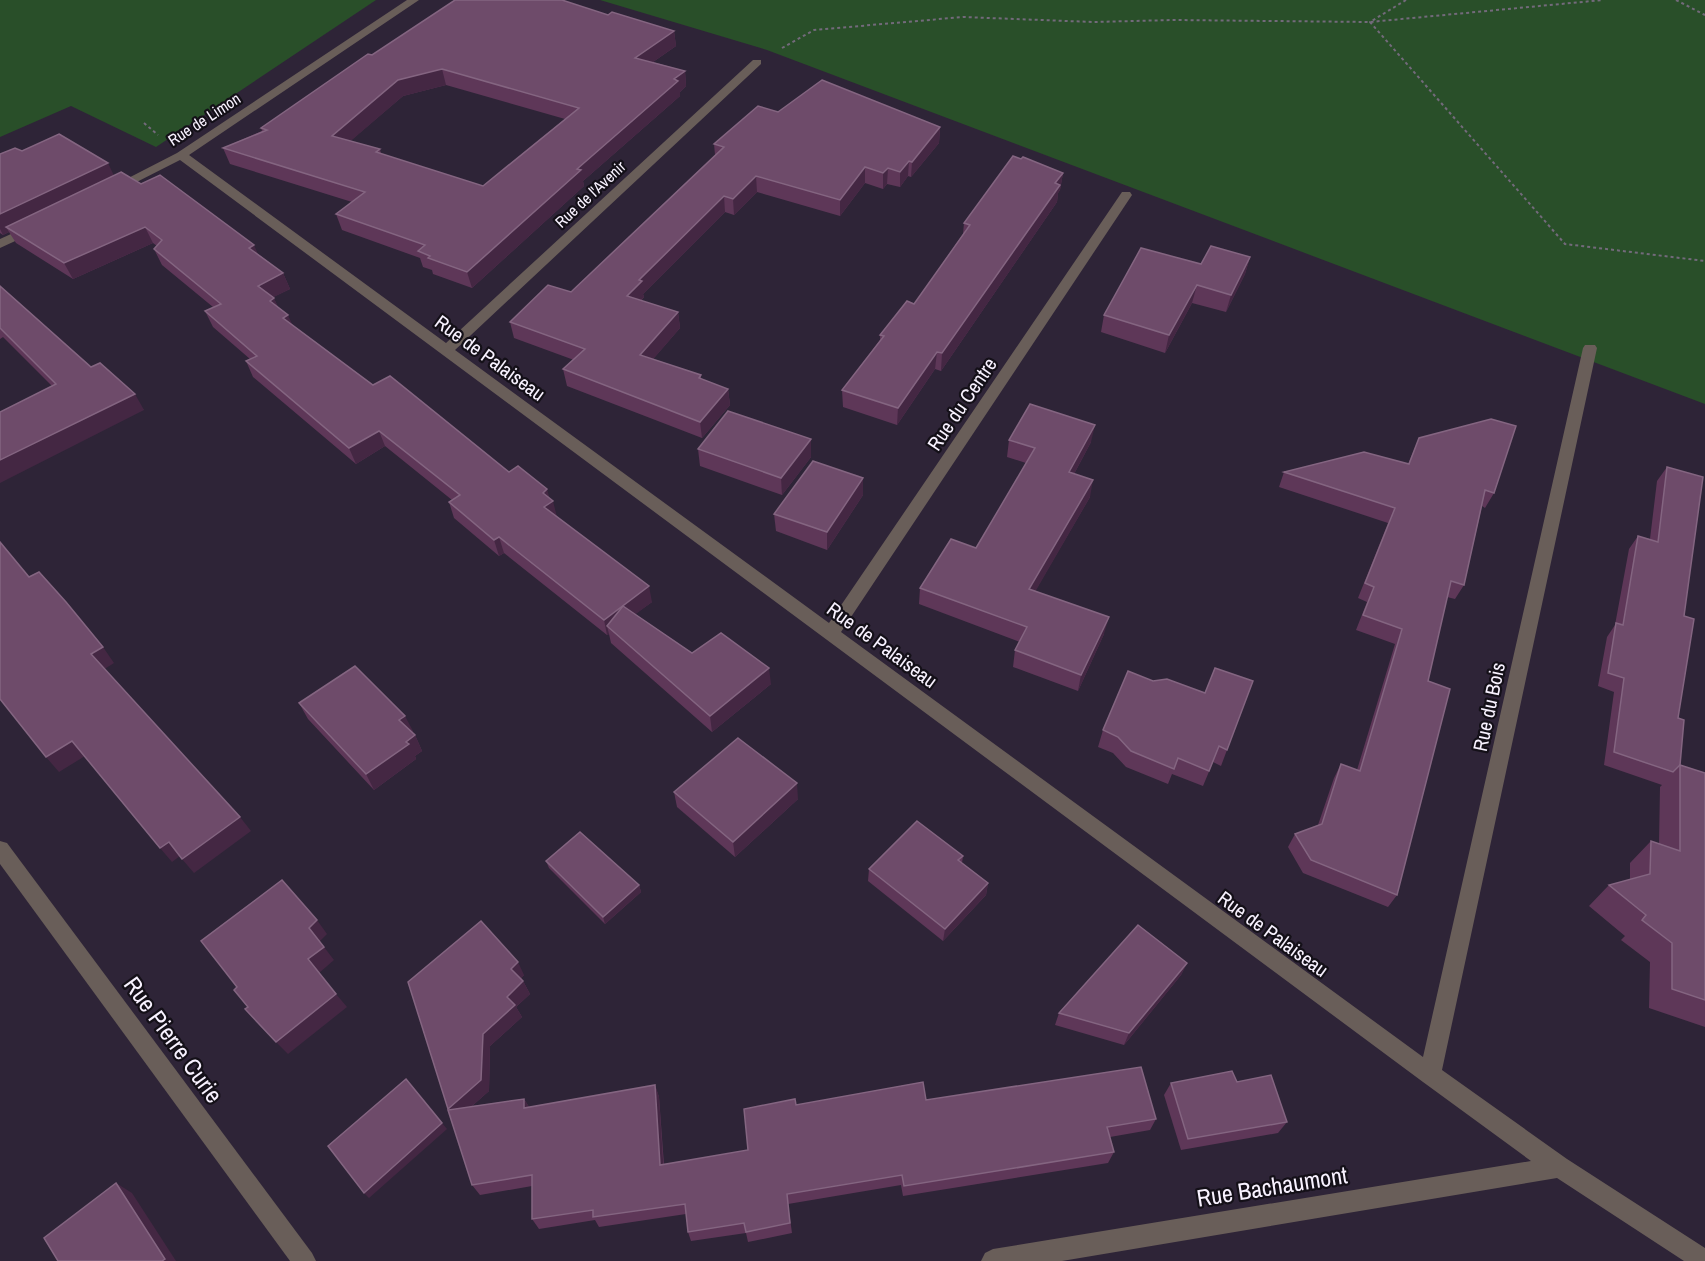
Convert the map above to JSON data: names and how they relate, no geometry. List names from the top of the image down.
{
  "streets": {
    "street": [
      "Rue de Limon",
      "Rue de l'Avenir",
      "Rue de Palaiseau",
      "Rue du Centre",
      "Rue du Bois",
      "Rue Pierre Curie",
      "Rue Bachaumont"
    ]
  },
  "crossings": [
    ["Rue de Limon", "Rue de Palaiseau"],
    ["Rue de l'Avenir", "Rue de Palaiseau"],
    ["Rue de Palaiseau", "Rue du Centre"],
    ["Rue de Palaiseau", "Rue du Bois"],
    ["Rue de Palaiseau", "Rue Bachaumont"]
  ]
}
